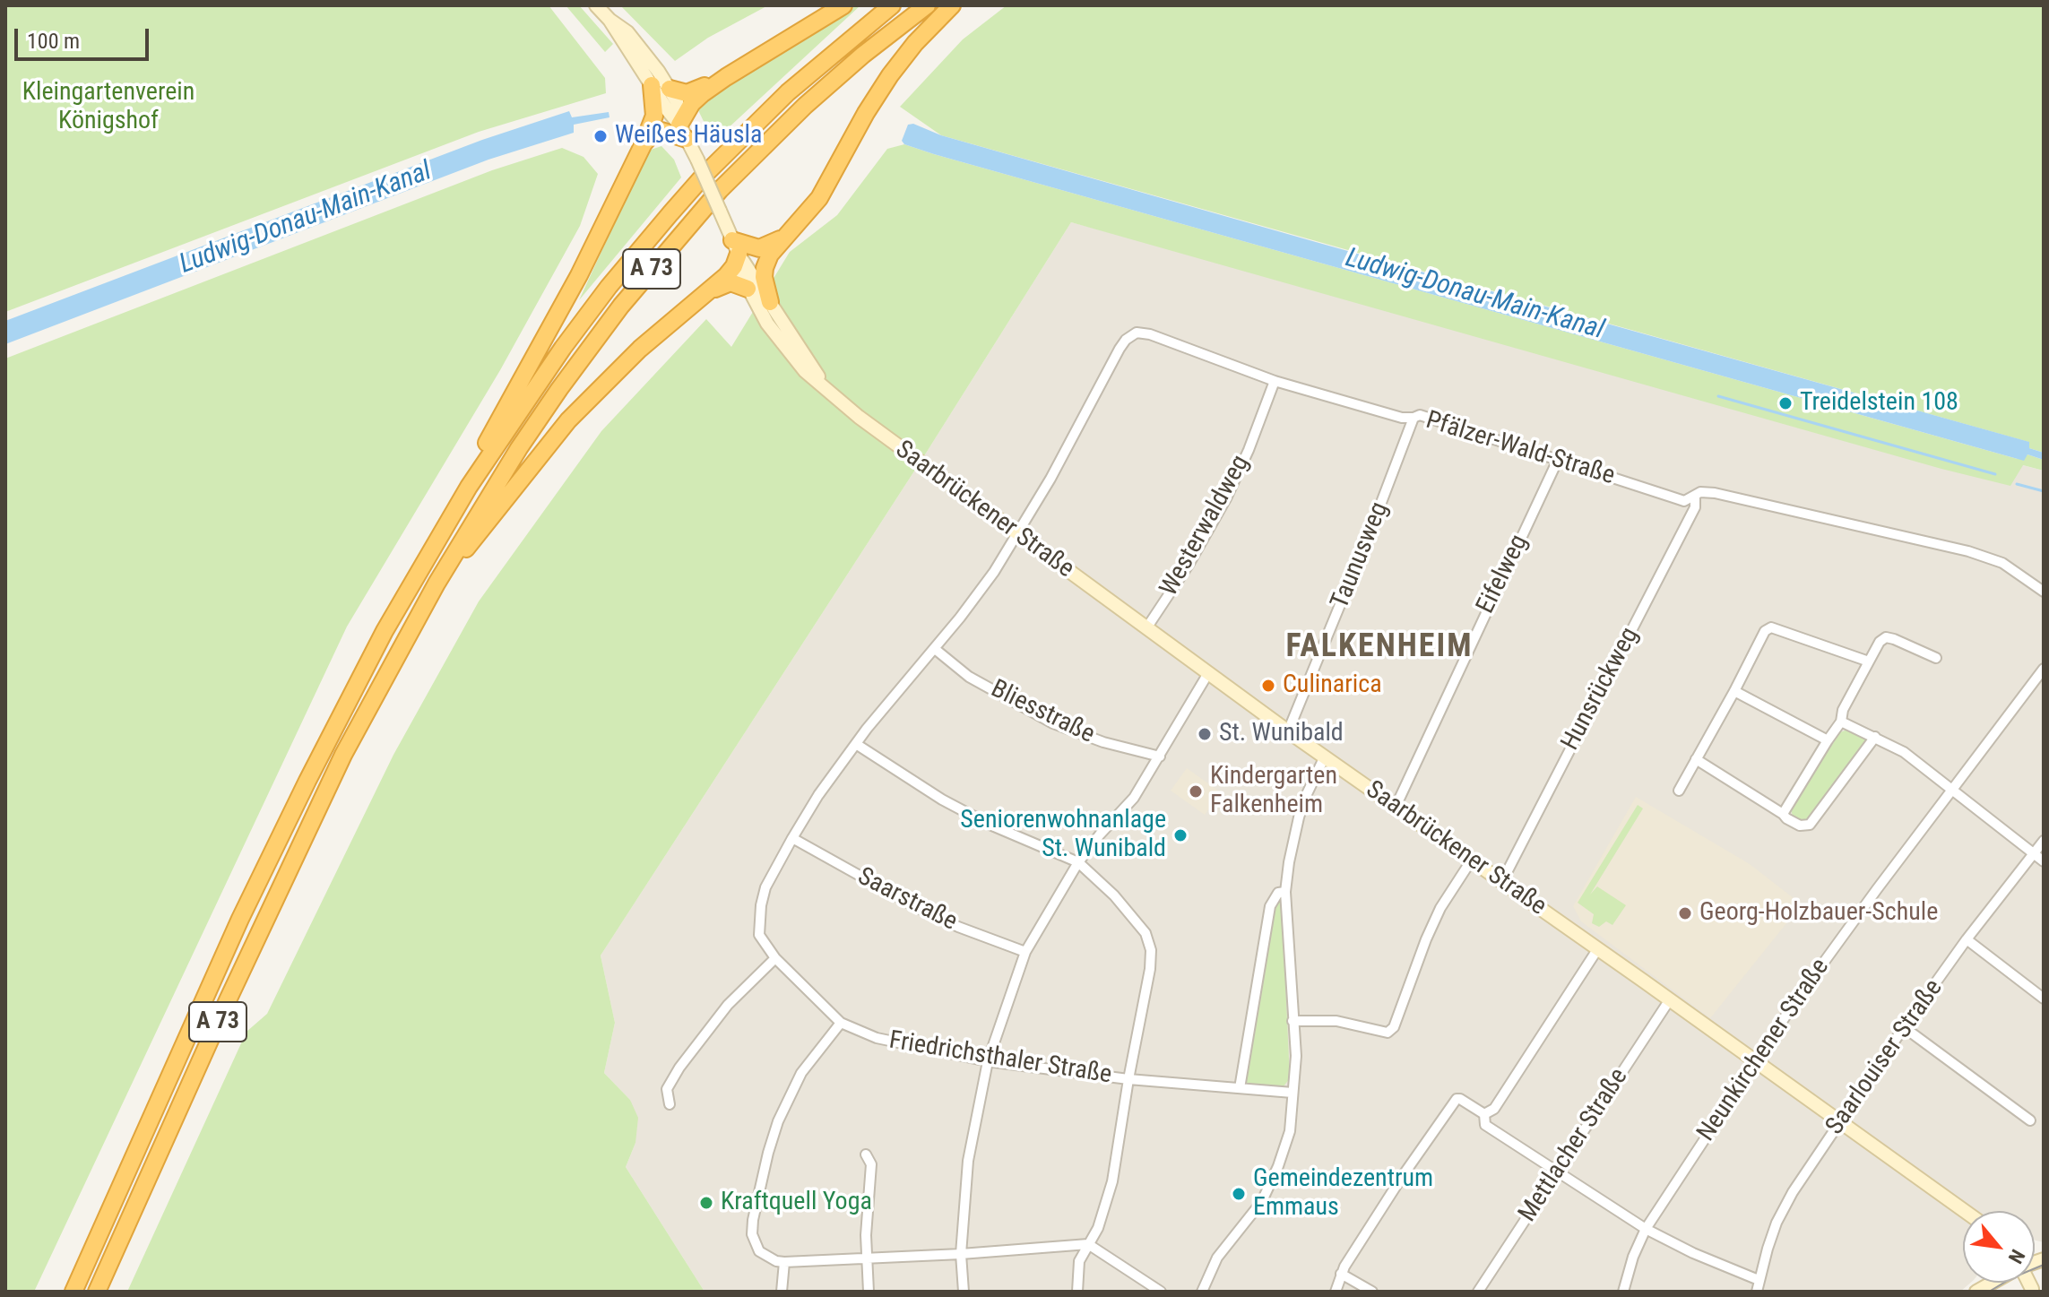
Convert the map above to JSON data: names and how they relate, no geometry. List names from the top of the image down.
{
  "streets": {
    "highway": ["A 73"],
    "main road": ["Saarbrückener Straße"],
    "street": [
      "Pfälzer-Wald-Straße",
      "Westerwaldweg",
      "Taunusweg",
      "Eifelweg",
      "Hunsrückweg",
      "Bliesstraße",
      "Saarstraße",
      "Neunkirchener Straße",
      "Saarlouiser Straße",
      "Friedrichsthaler Straße",
      "Mettlacher Straße"
    ]
  },
  "crossings": [
    ["Pfälzer-Wald-Straße", "Saarbrückener Straße"],
    ["Pfälzer-Wald-Straße", "Westerwaldweg"],
    ["Pfälzer-Wald-Straße", "Taunusweg"],
    ["Pfälzer-Wald-Straße", "Eifelweg"],
    ["Pfälzer-Wald-Straße", "Hunsrückweg"],
    ["Pfälzer-Wald-Straße", "Friedrichsthaler Straße"],
    ["Saarbrückener Straße", "Westerwaldweg"],
    ["Saarbrückener Straße", "Taunusweg"],
    ["Saarbrückener Straße", "Eifelweg"],
    ["Saarbrückener Straße", "Hunsrückweg"],
    ["Saarbrückener Straße", "Neunkirchener Straße"],
    ["Saarbrückener Straße", "Saarlouiser Straße"],
    ["Saarbrückener Straße", "Friedrichsthaler Straße"],
    ["Saarbrückener Straße", "Mettlacher Straße"],
    ["Bliesstraße", "Friedrichsthaler Straße"],
    ["Saarstraße", "Friedrichsthaler Straße"]
  ],
  "districts": ["FALKENHEIM"],
  "water": ["Ludwig-Donau-Main-Kanal"],
  "parks": ["Kleingartenverein Königshof"],
  "places": [
    "Weißes Häusla",
    "Treidelstein 108",
    "Culinarica",
    "St. Wunibald",
    "Kindergarten Falkenheim",
    "Seniorenwohnanlage St. Wunibald",
    "Georg-Holzbauer-Schule",
    "Gemeindezentrum Emmaus",
    "Kraftquell Yoga"
  ],
  "scale_bar": "100 m",
  "north": "bottom right"
}
